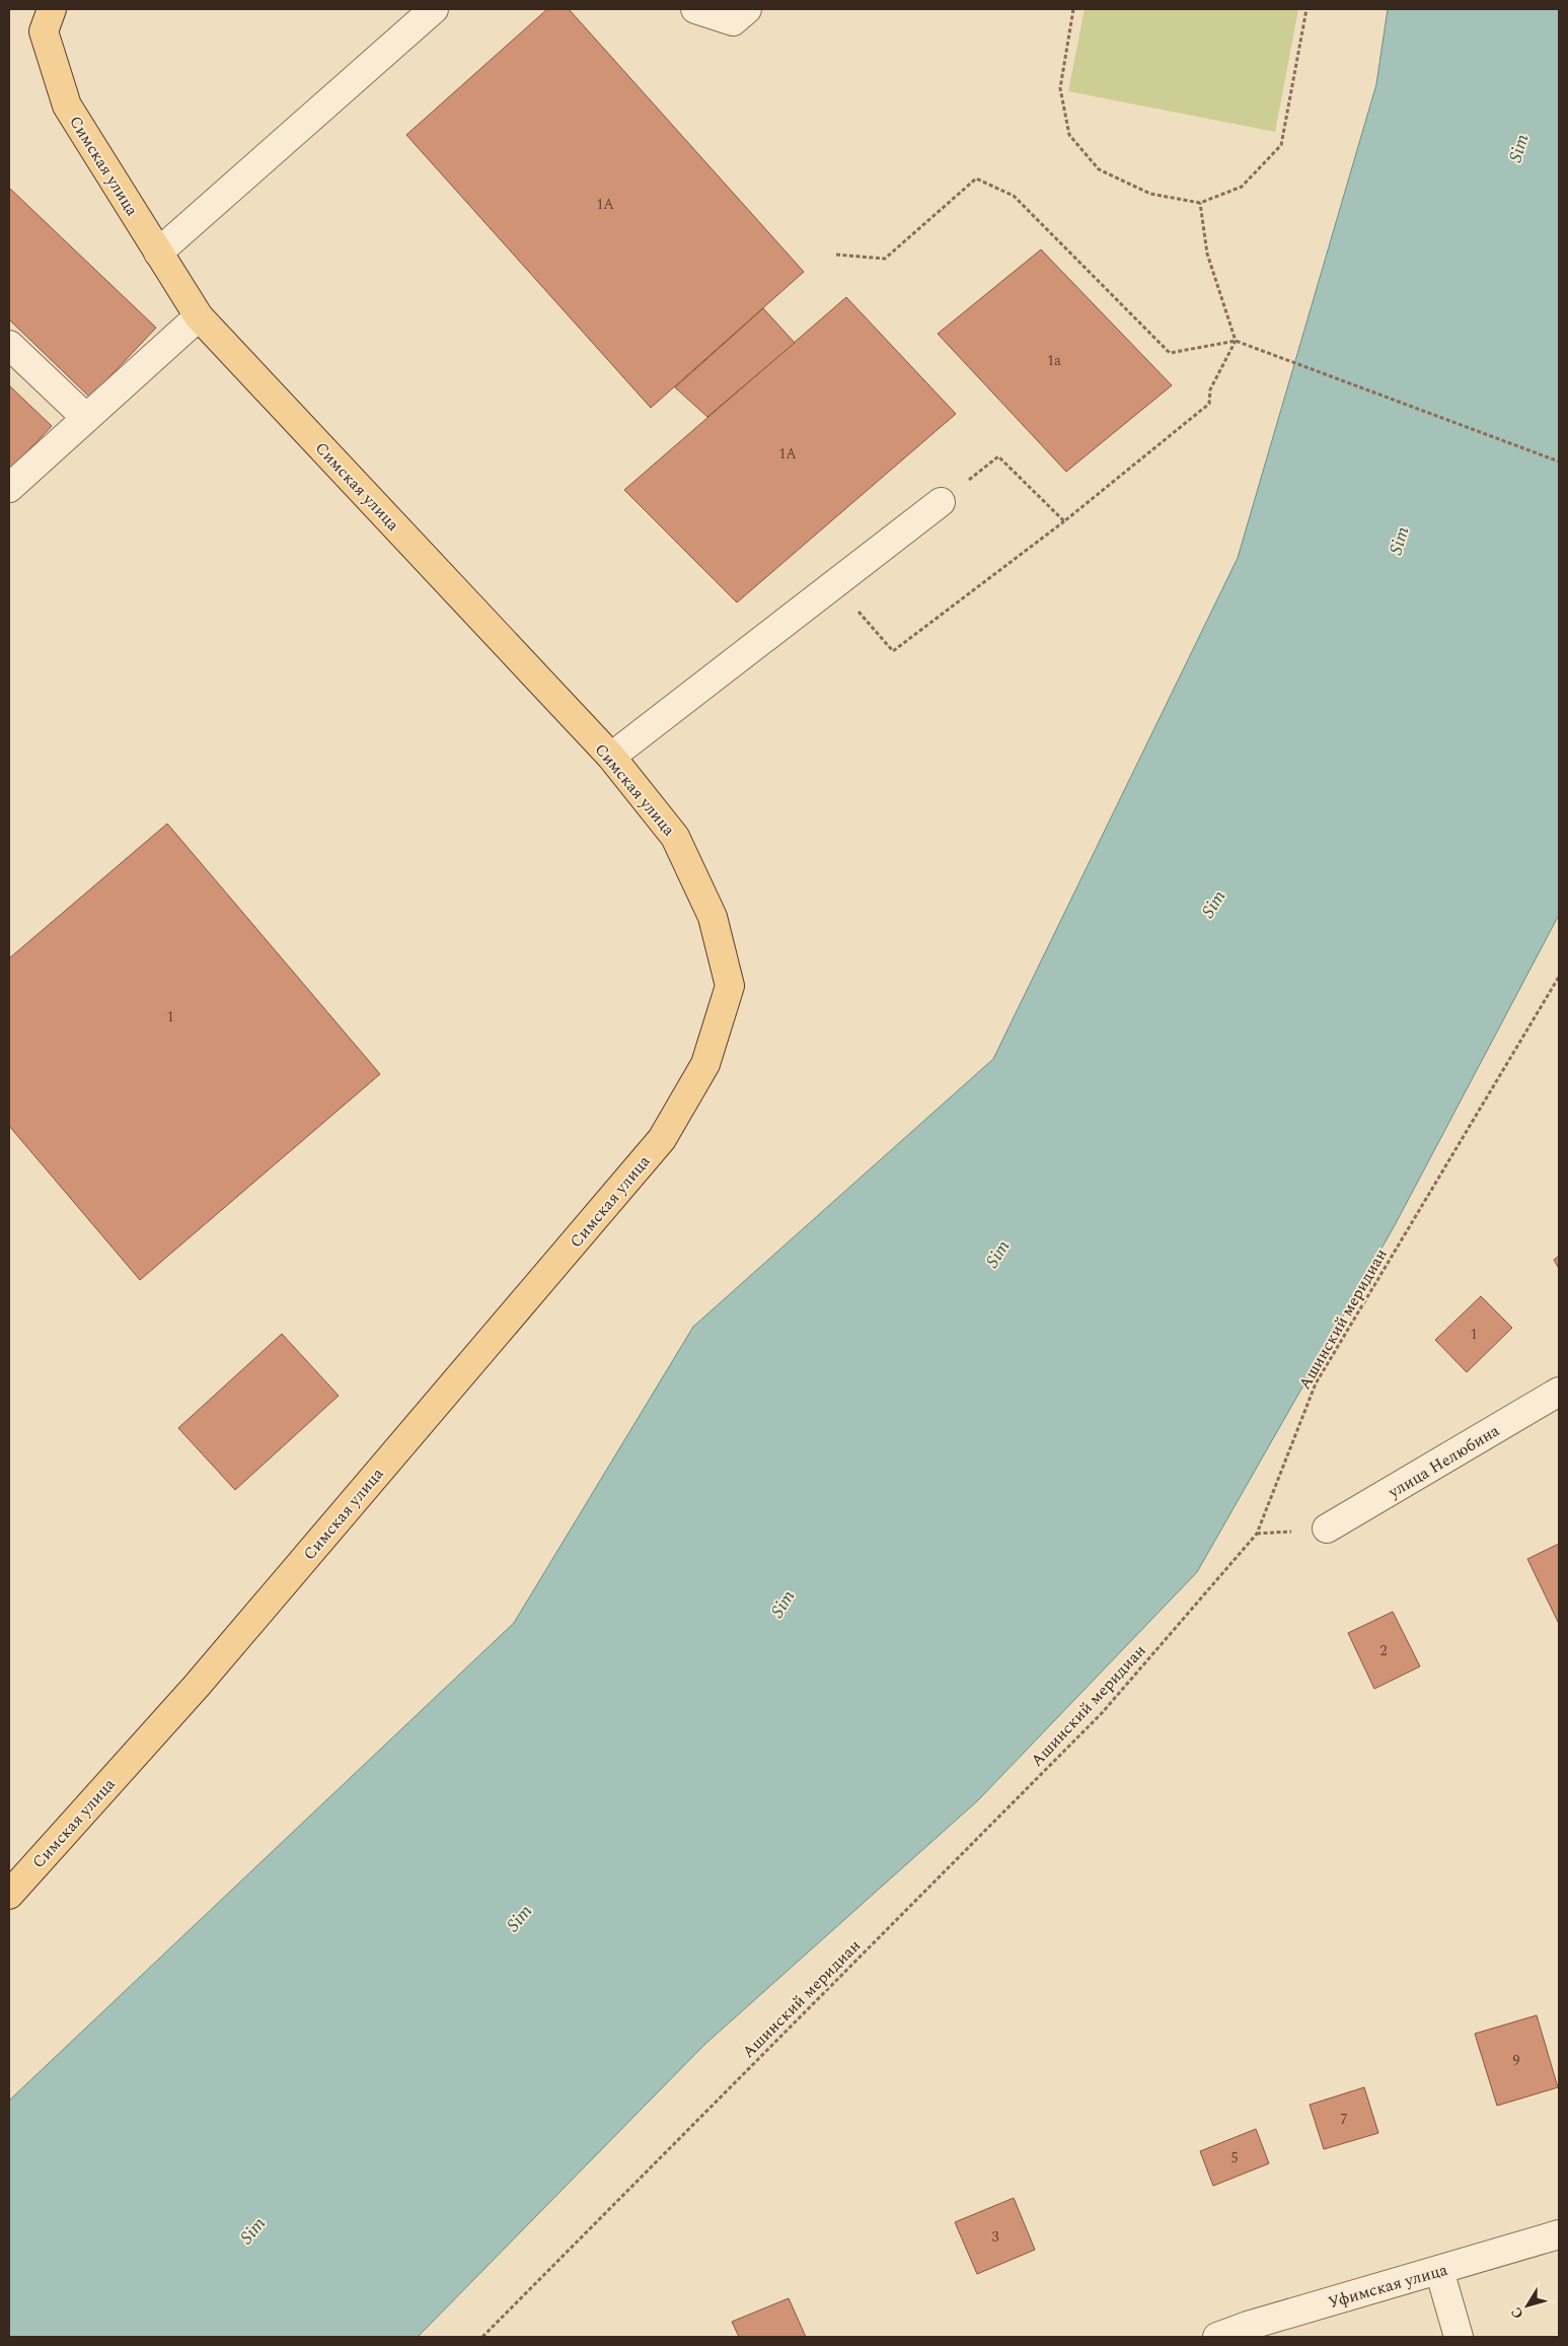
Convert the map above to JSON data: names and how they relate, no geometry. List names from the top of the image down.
{
  "streets": {
    "main road": ["Симская улица"],
    "street": ["улица Нелюбина", "Уфимская улица"],
    "path": ["Ашинский меридиан"]
  },
  "water": ["Sim"],
  "house_numbers": [
    "1А",
    "1а",
    "1А",
    "1",
    "1",
    "2",
    "9",
    "7",
    "5",
    "3"
  ],
  "north": "bottom left"
}
